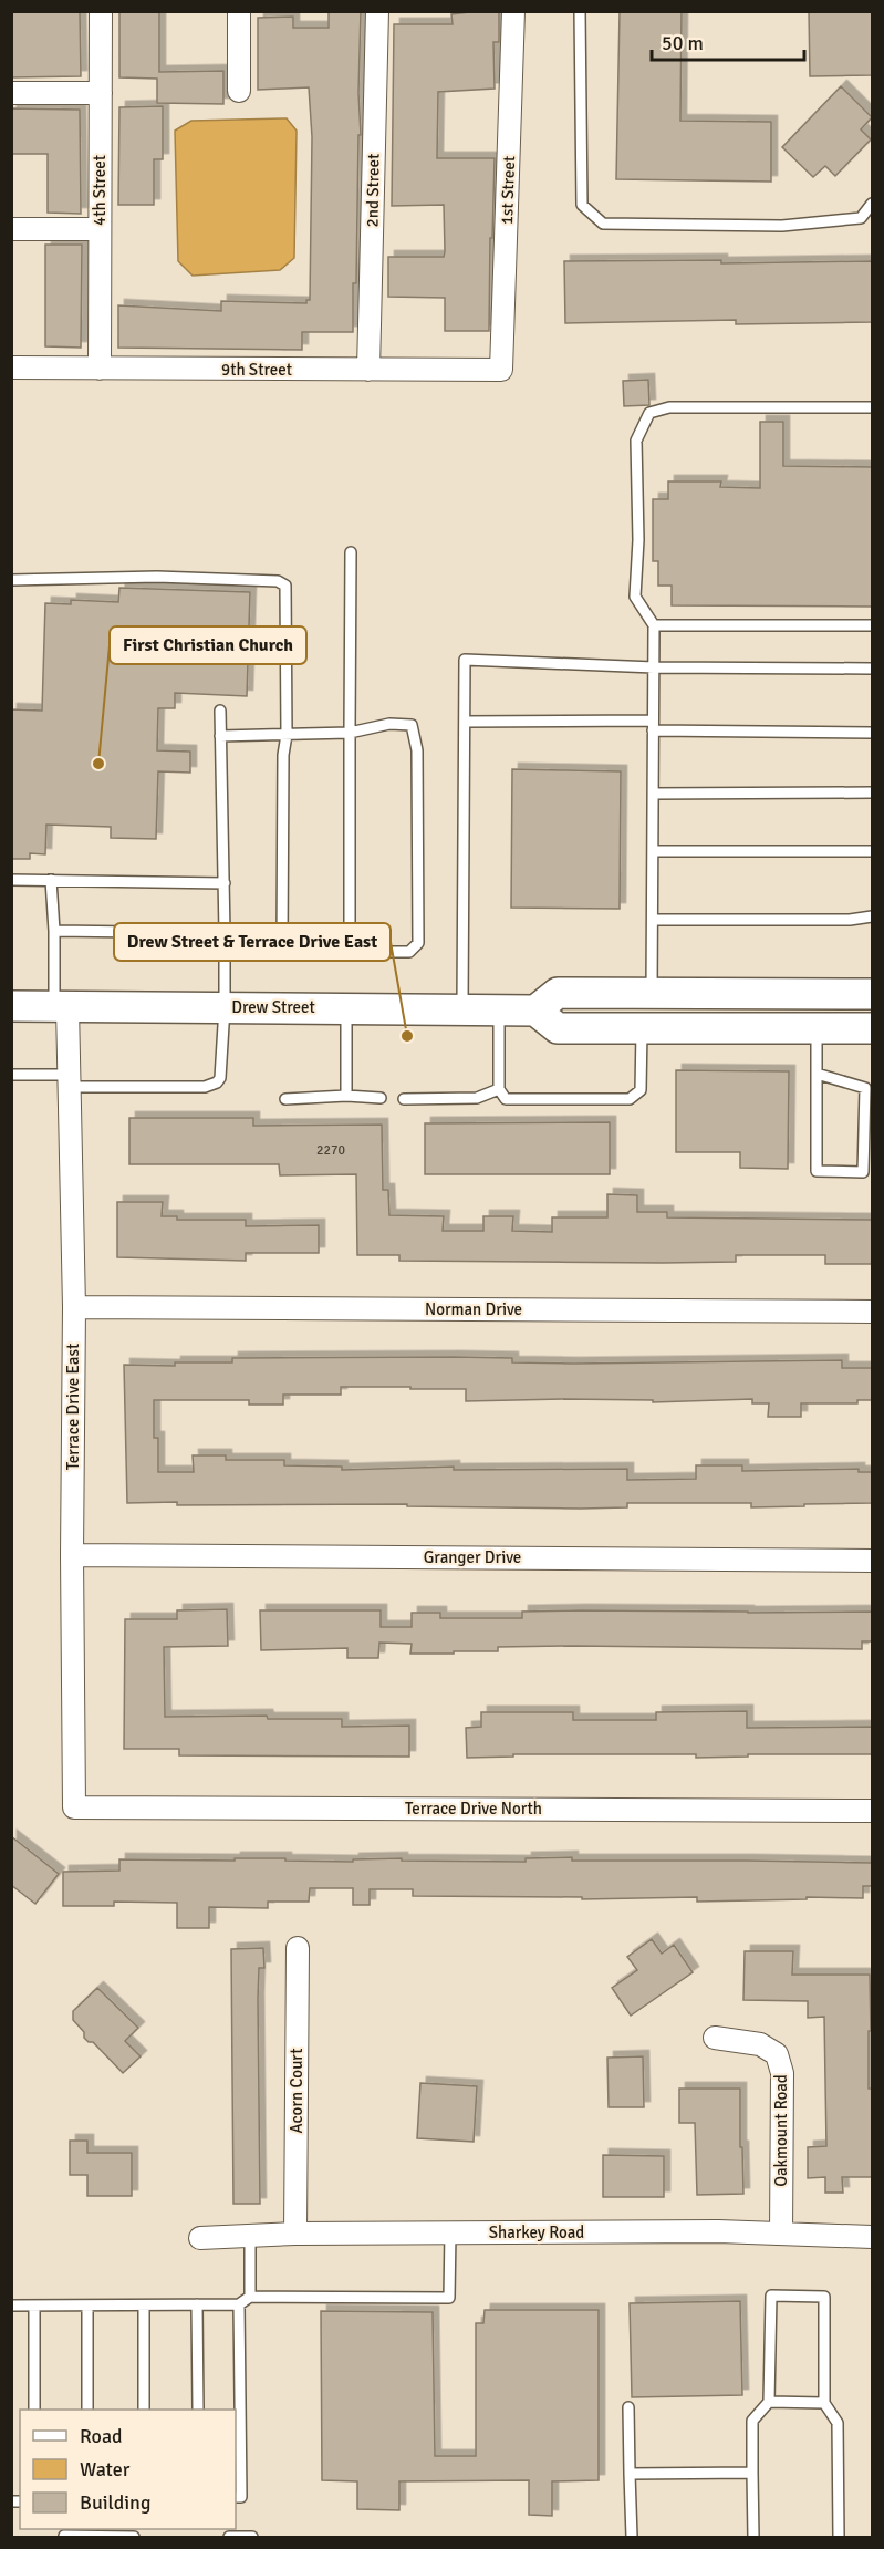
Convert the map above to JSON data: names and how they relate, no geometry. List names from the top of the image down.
{
  "streets": {
    "main road": ["Drew Street"],
    "street": [
      "4th Street",
      "2nd Street",
      "1st Street",
      "9th Street",
      "Norman Drive",
      "Terrace Drive East",
      "Granger Drive",
      "Terrace Drive North",
      "Acorn Court",
      "Oakmount Road",
      "Sharkey Road"
    ]
  },
  "crossings": [
    ["4th Street", "9th Street"],
    ["2nd Street", "9th Street"],
    ["1st Street", "9th Street"],
    ["Drew Street", "Terrace Drive East"],
    ["Norman Drive", "Terrace Drive East"],
    ["Terrace Drive East", "Granger Drive"],
    ["Terrace Drive East", "Terrace Drive North"],
    ["Acorn Court", "Sharkey Road"],
    ["Oakmount Road", "Sharkey Road"]
  ],
  "places": ["First Christian Church", "Drew Street & Terrace Drive East"],
  "house_numbers": ["2270"],
  "legend": ["Road", "Water", "Building"],
  "scale_bar": "50 m"
}
